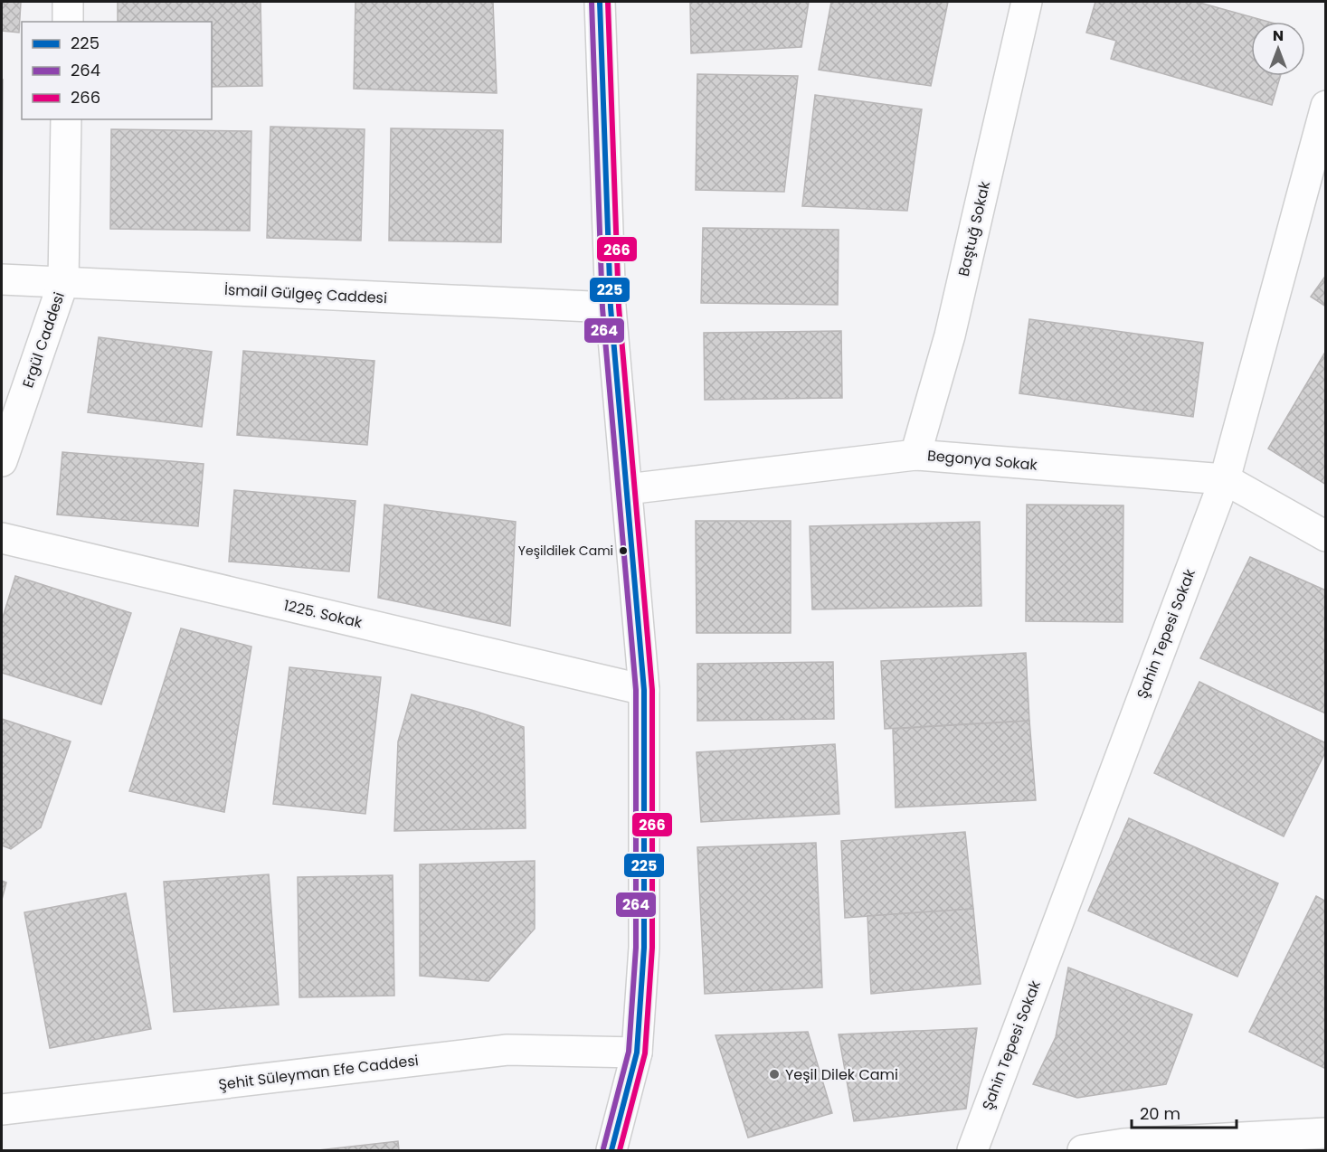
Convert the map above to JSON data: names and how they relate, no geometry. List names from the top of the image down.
{
  "streets": {
    "street": [
      "Baştuğ Sokak",
      "İsmail Gülgeç Caddesi",
      "Ergül Caddesi",
      "Begonya Sokak",
      "1225. Sokak",
      "Şahin Tepesi Sokak",
      "Şehit Süleyman Efe Caddesi"
    ]
  },
  "crossings": [
    ["Baştuğ Sokak", "Begonya Sokak"],
    ["İsmail Gülgeç Caddesi", "Ergül Caddesi"],
    ["Begonya Sokak", "Şahin Tepesi Sokak"]
  ],
  "places": ["Yeşildilek Cami", "Yeşil Dilek Cami"],
  "lines": ["transit line 225", "transit line 264", "transit line 266"],
  "legend": ["225", "264", "266"],
  "scale_bar": "20 m",
  "north": "top"
}
